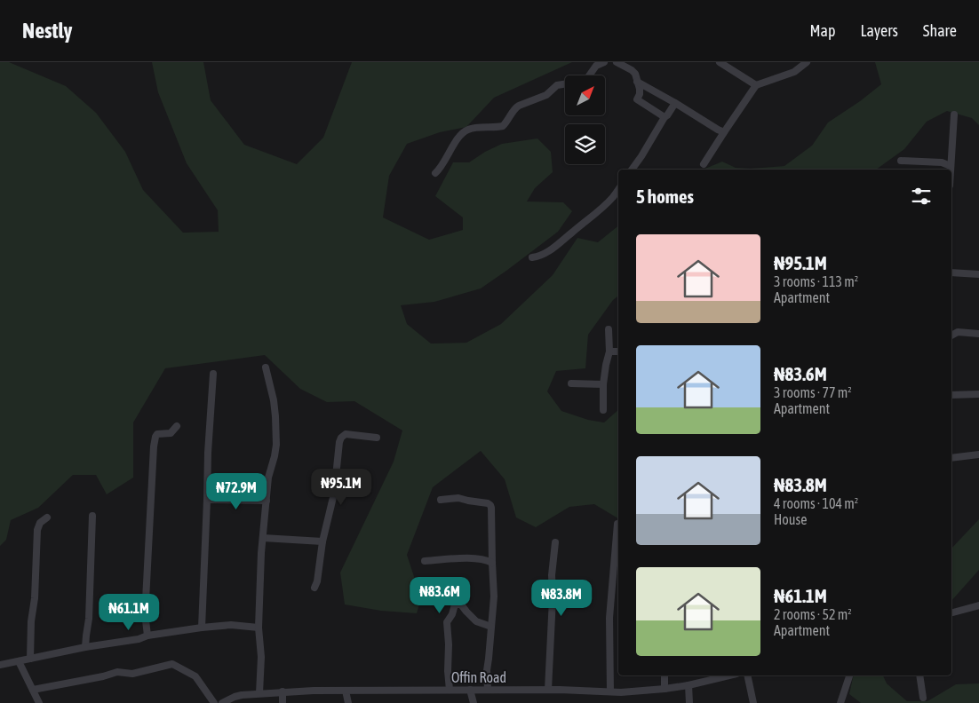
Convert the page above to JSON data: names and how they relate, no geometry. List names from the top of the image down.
{
  "streets": {
    "street": ["Offin Road"]
  },
  "north": "top right",
  "page": {
    "header": "Nestly",
    "nav": ["Map", "Layers", "Share"],
    "heading": "5 homes",
    "list": [
      {
        "name": "₦95.1M",
        "note": "3 rooms · 113 m² · Apartment"
      },
      {
        "name": "₦83.6M",
        "note": "3 rooms · 77 m² · Apartment"
      },
      {
        "name": "₦83.8M",
        "note": "4 rooms · 104 m² · House"
      },
      {
        "name": "₦61.1M",
        "note": "2 rooms · 52 m² · Apartment"
      }
    ],
    "price": [
      "₦95.1M",
      "₦72.9M",
      "₦83.6M",
      "₦83.8M",
      "₦61.1M"
    ]
  }
}
